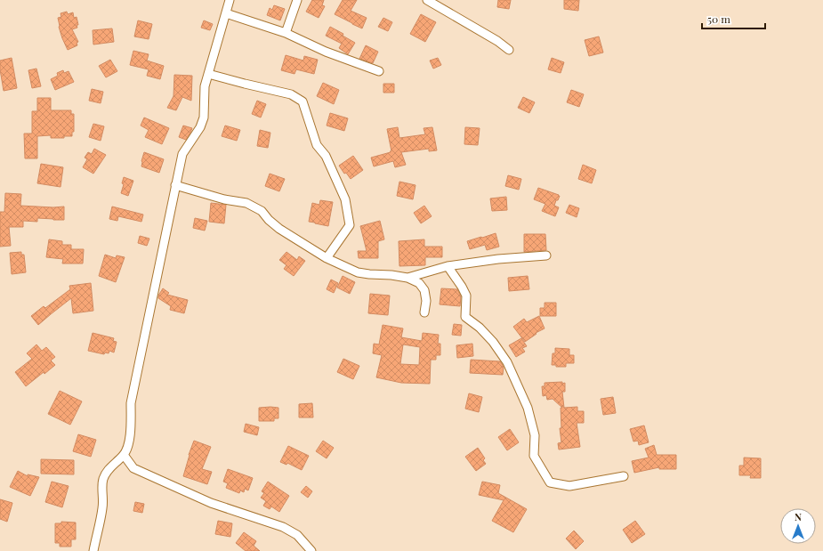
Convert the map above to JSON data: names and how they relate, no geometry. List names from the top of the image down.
{
  "scale_bar": "50 m",
  "north": "top"
}
